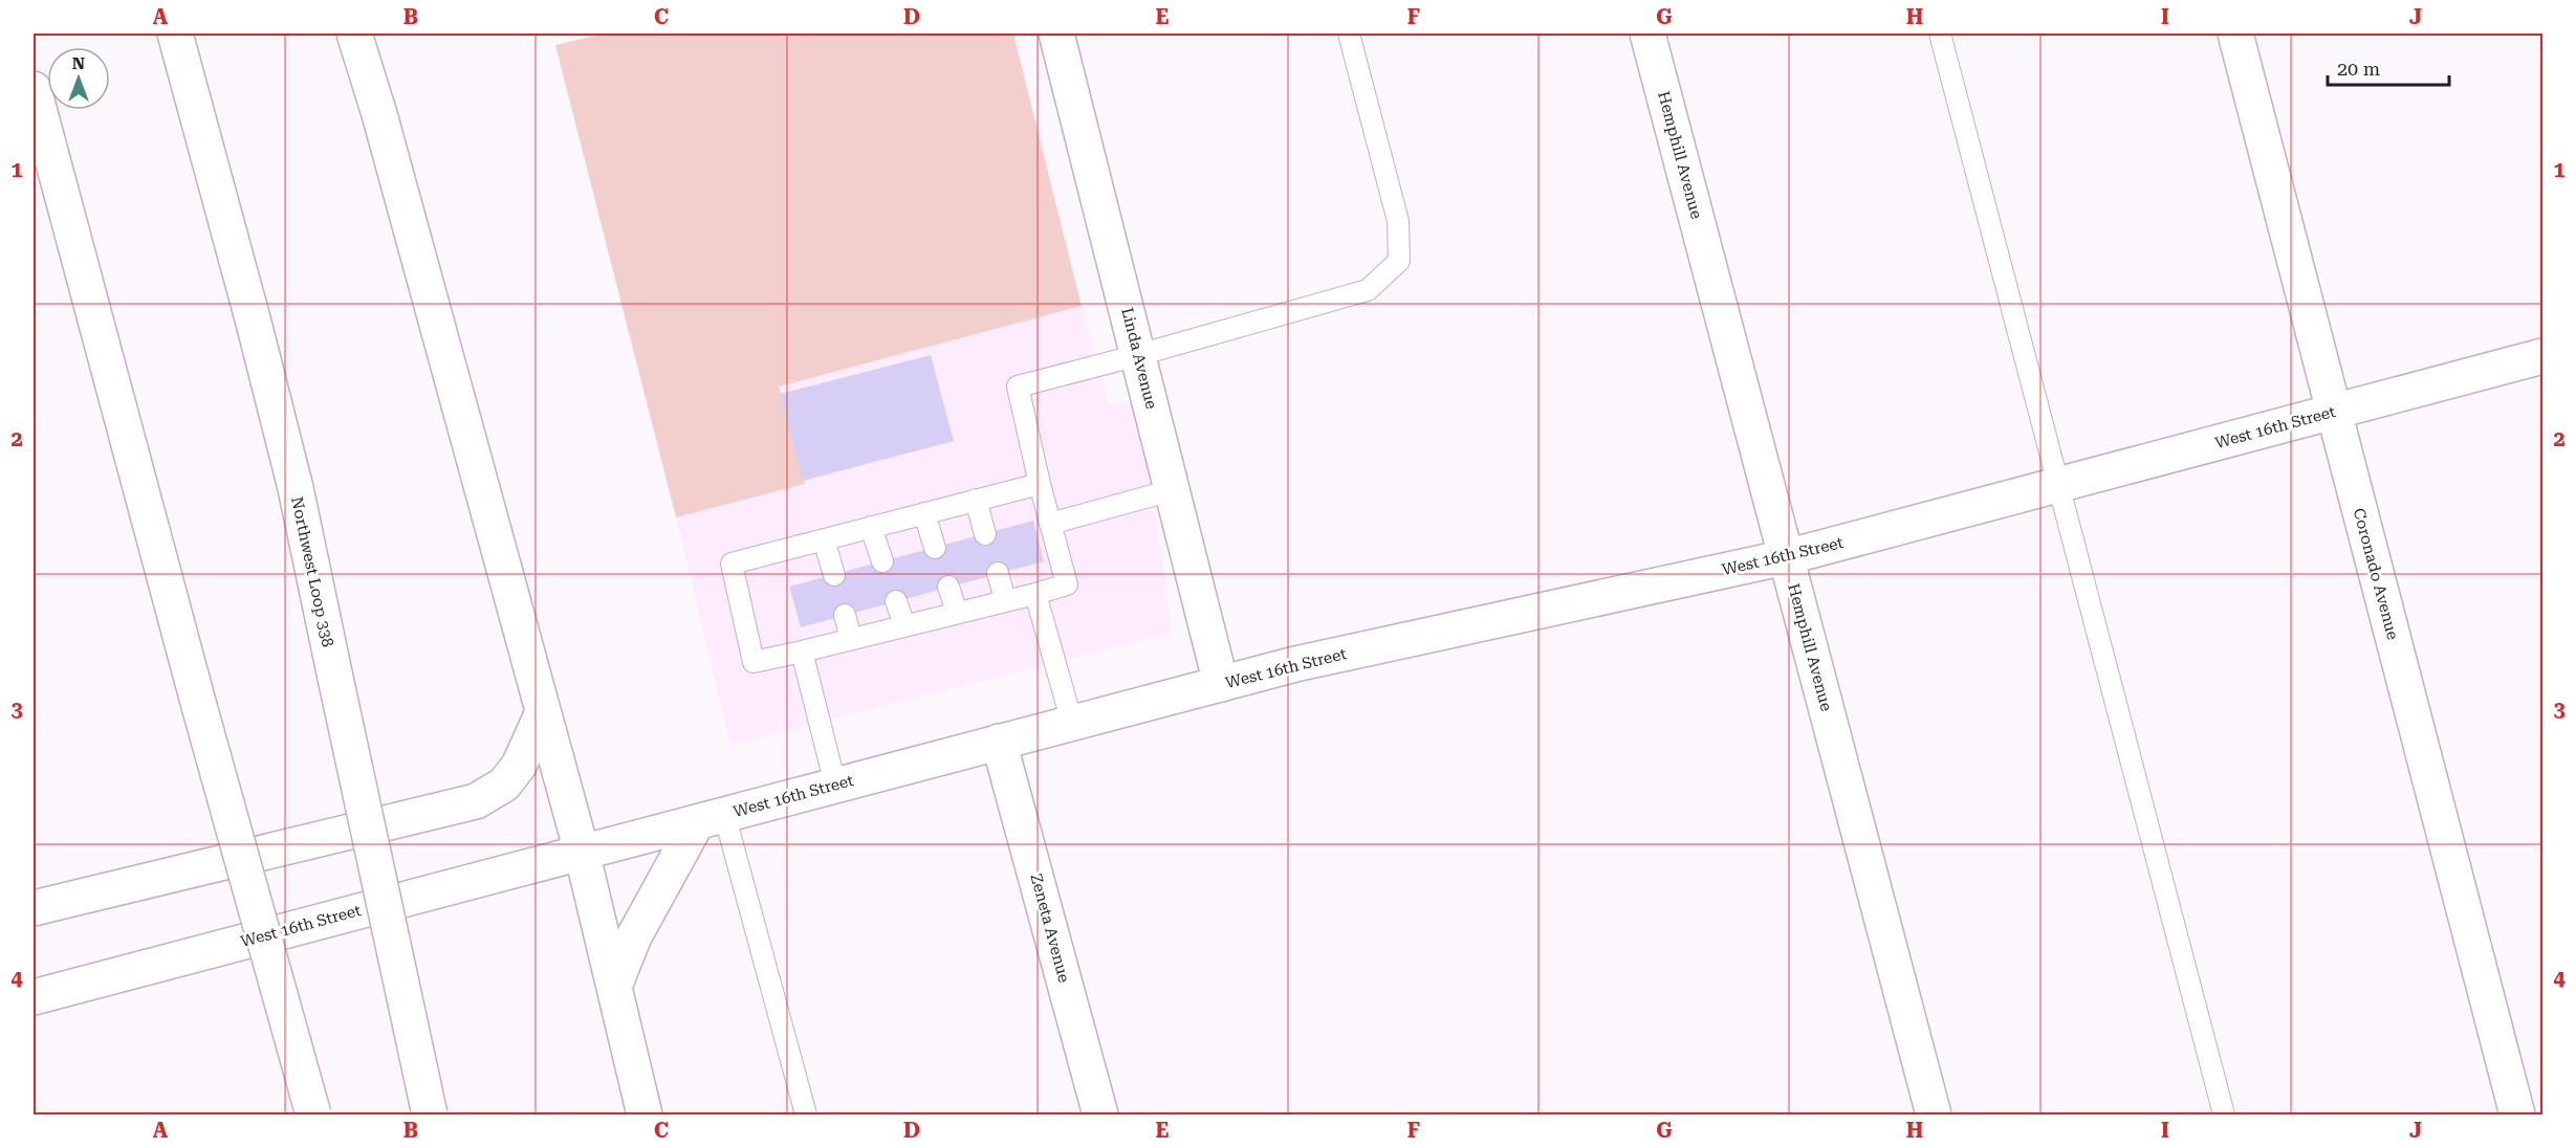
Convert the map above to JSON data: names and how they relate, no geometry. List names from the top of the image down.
{
  "streets": {
    "main road": [
      "Hemphill Avenue",
      "Linda Avenue",
      "West 16th Street",
      "Northwest Loop 338",
      "Coronado Avenue",
      "Zeneta Avenue"
    ]
  },
  "crossings": [
    ["Hemphill Avenue", "West 16th Street"],
    ["Linda Avenue", "West 16th Street"],
    ["West 16th Street", "Coronado Avenue"],
    ["West 16th Street", "Zeneta Avenue"]
  ],
  "scale_bar": "20 m",
  "north": "top",
  "grid": {
    "columns": [
      "A",
      "B",
      "C",
      "D",
      "E",
      "F",
      "G",
      "H",
      "I",
      "J"
    ],
    "rows": [
      "1",
      "2",
      "3",
      "4"
    ]
  }
}
